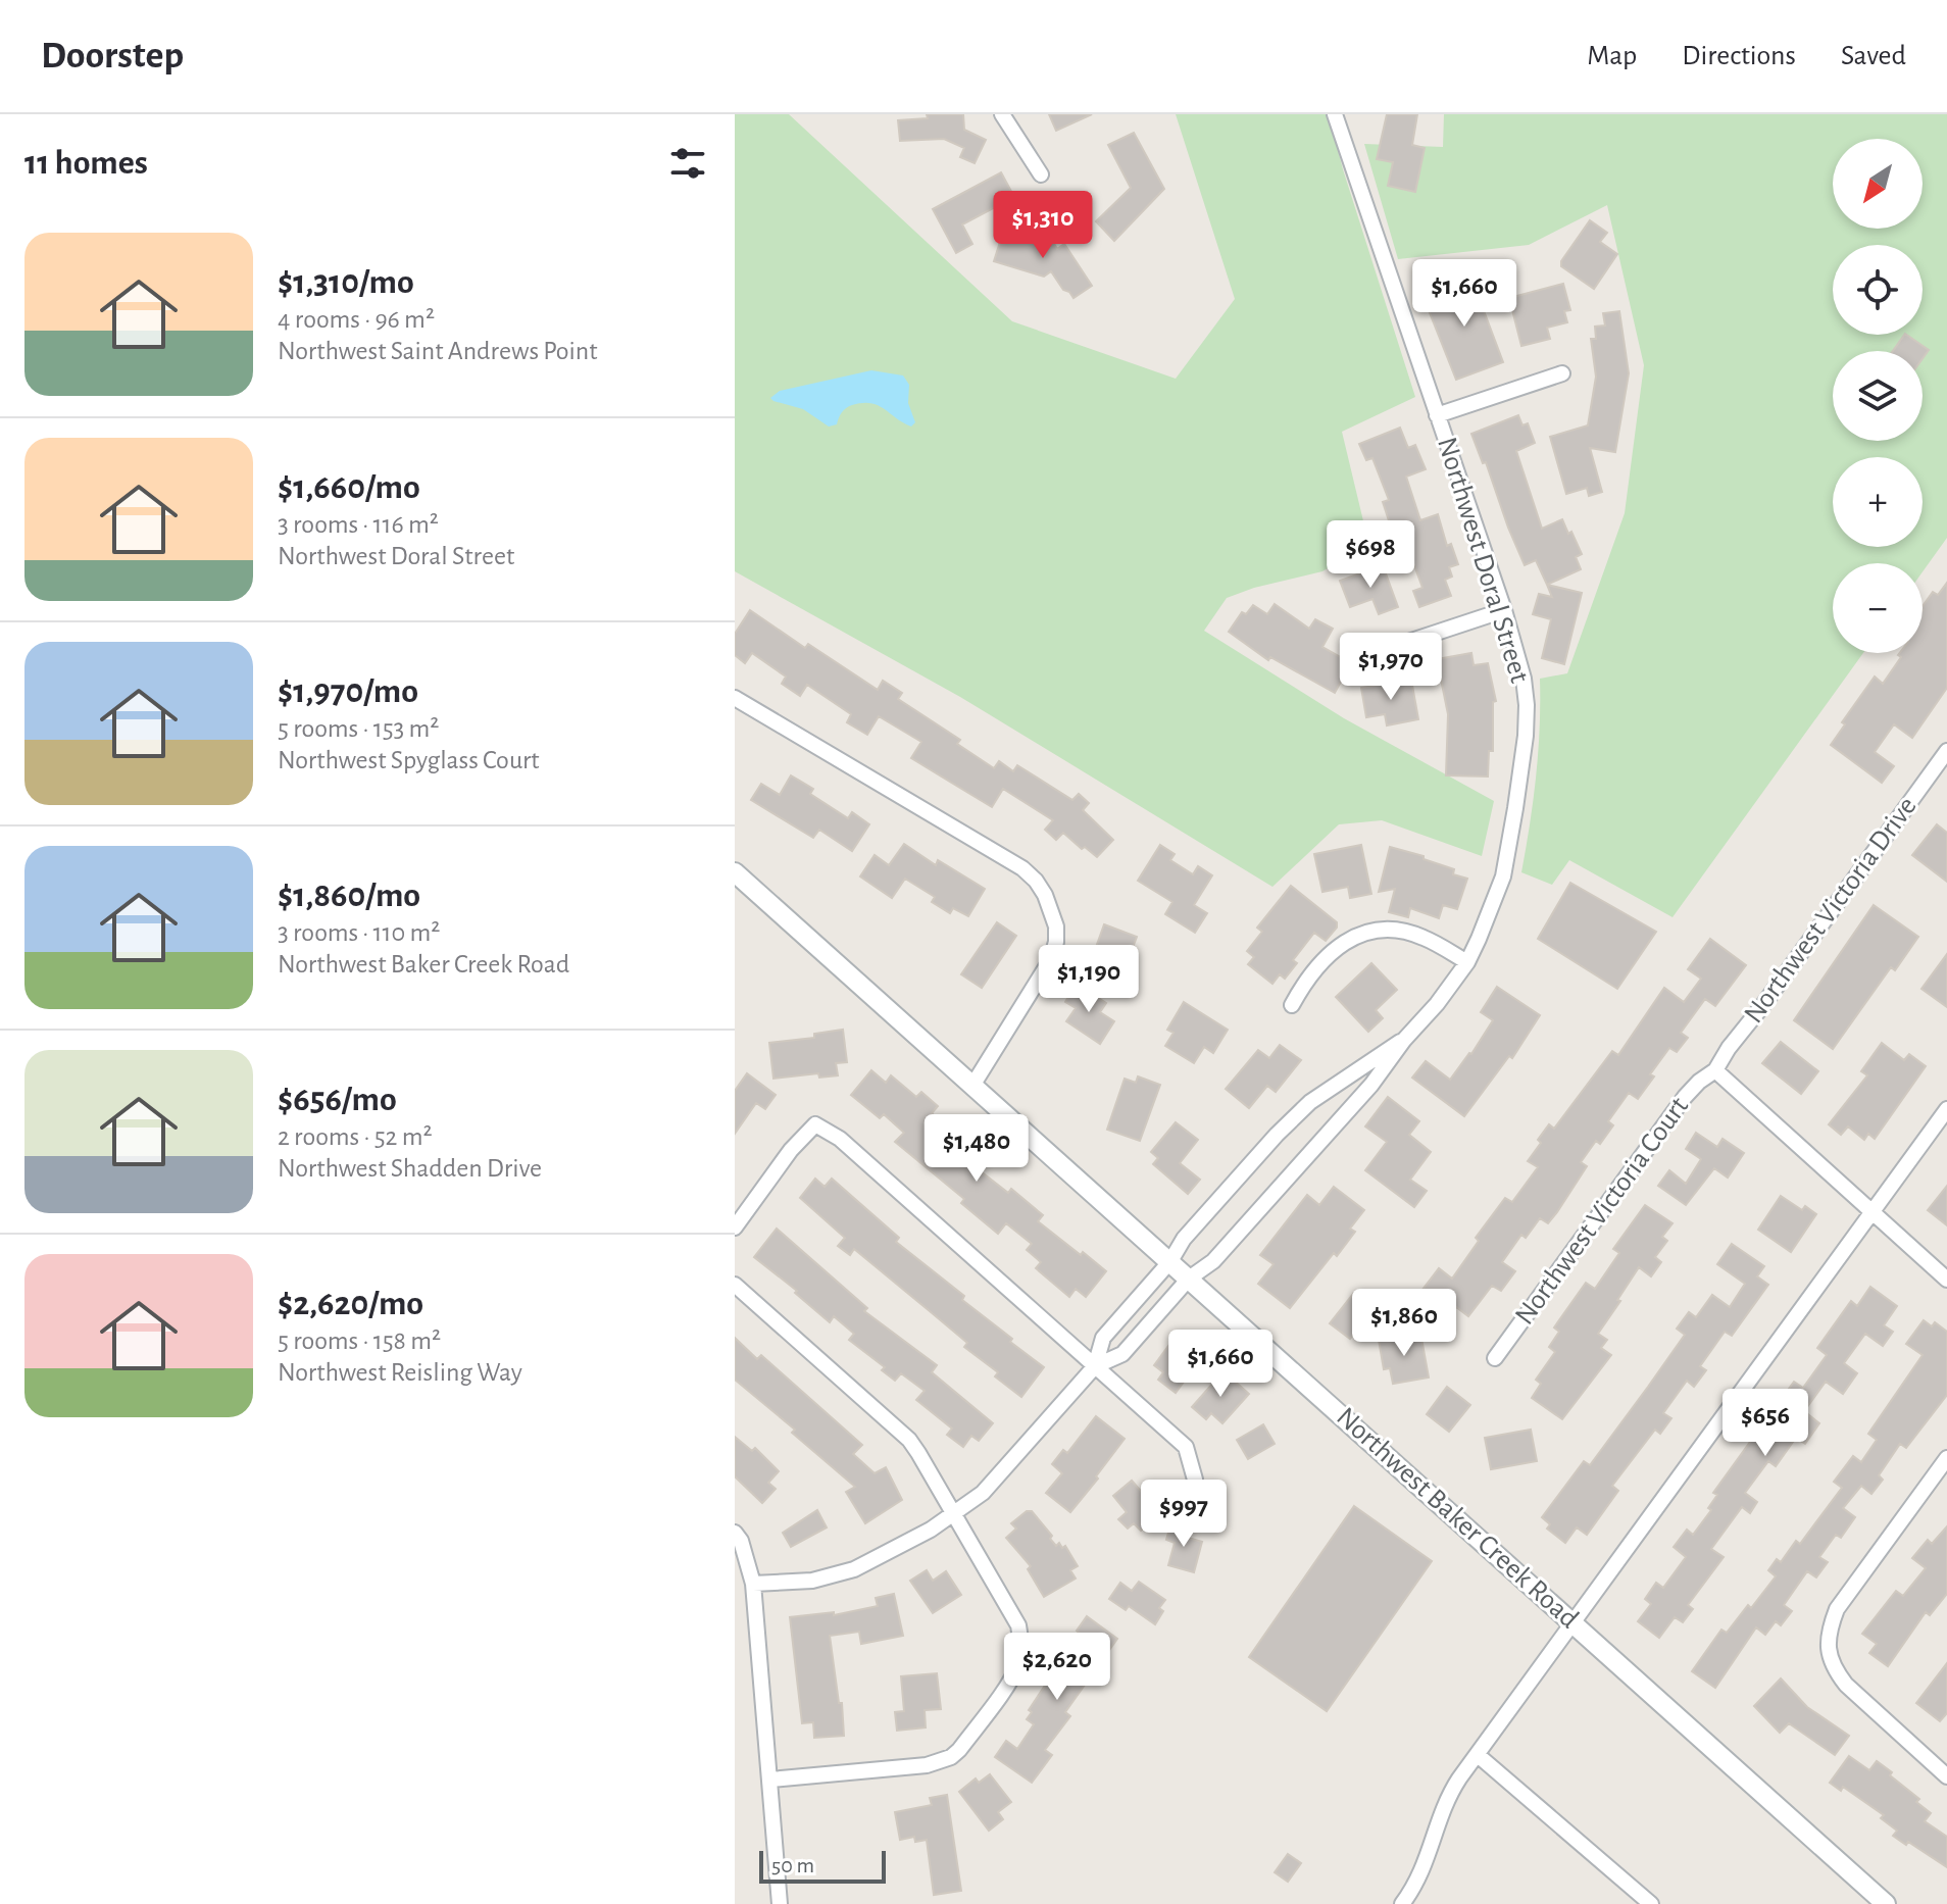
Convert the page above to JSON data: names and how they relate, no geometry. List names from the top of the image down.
{
  "streets": {
    "main road": ["Northwest Baker Creek Road"],
    "street": ["Northwest Doral Street", "Northwest Victoria Drive", "Northwest Victoria Court"]
  },
  "crossings": [
    ["Northwest Doral Street", "Northwest Baker Creek Road"],
    ["Northwest Victoria Drive", "Northwest Victoria Court"]
  ],
  "scale_bar": "50 m",
  "north": "bottom left",
  "page": {
    "header": "Doorstep",
    "nav": ["Map", "Directions", "Saved"],
    "heading": "11 homes",
    "map_buttons": ["+", "−"],
    "price": [
      "$1,310",
      "$1,660",
      "$698",
      "$1,970",
      "$1,190",
      "$1,480",
      "$1,860",
      "$1,660",
      "$656",
      "$997",
      "$2,620"
    ],
    "list": [
      {
        "name": "$1,310/mo",
        "note": "4 rooms · 96 m² · Northwest Saint Andrews Point"
      },
      {
        "name": "$1,660/mo",
        "note": "3 rooms · 116 m² · Northwest Doral Street"
      },
      {
        "name": "$1,970/mo",
        "note": "5 rooms · 153 m² · Northwest Spyglass Court"
      },
      {
        "name": "$1,860/mo",
        "note": "3 rooms · 110 m² · Northwest Baker Creek Road"
      },
      {
        "name": "$656/mo",
        "note": "2 rooms · 52 m² · Northwest Shadden Drive"
      },
      {
        "name": "$2,620/mo",
        "note": "5 rooms · 158 m² · Northwest Reisling Way"
      }
    ],
    "scale": "50 m"
  }
}
